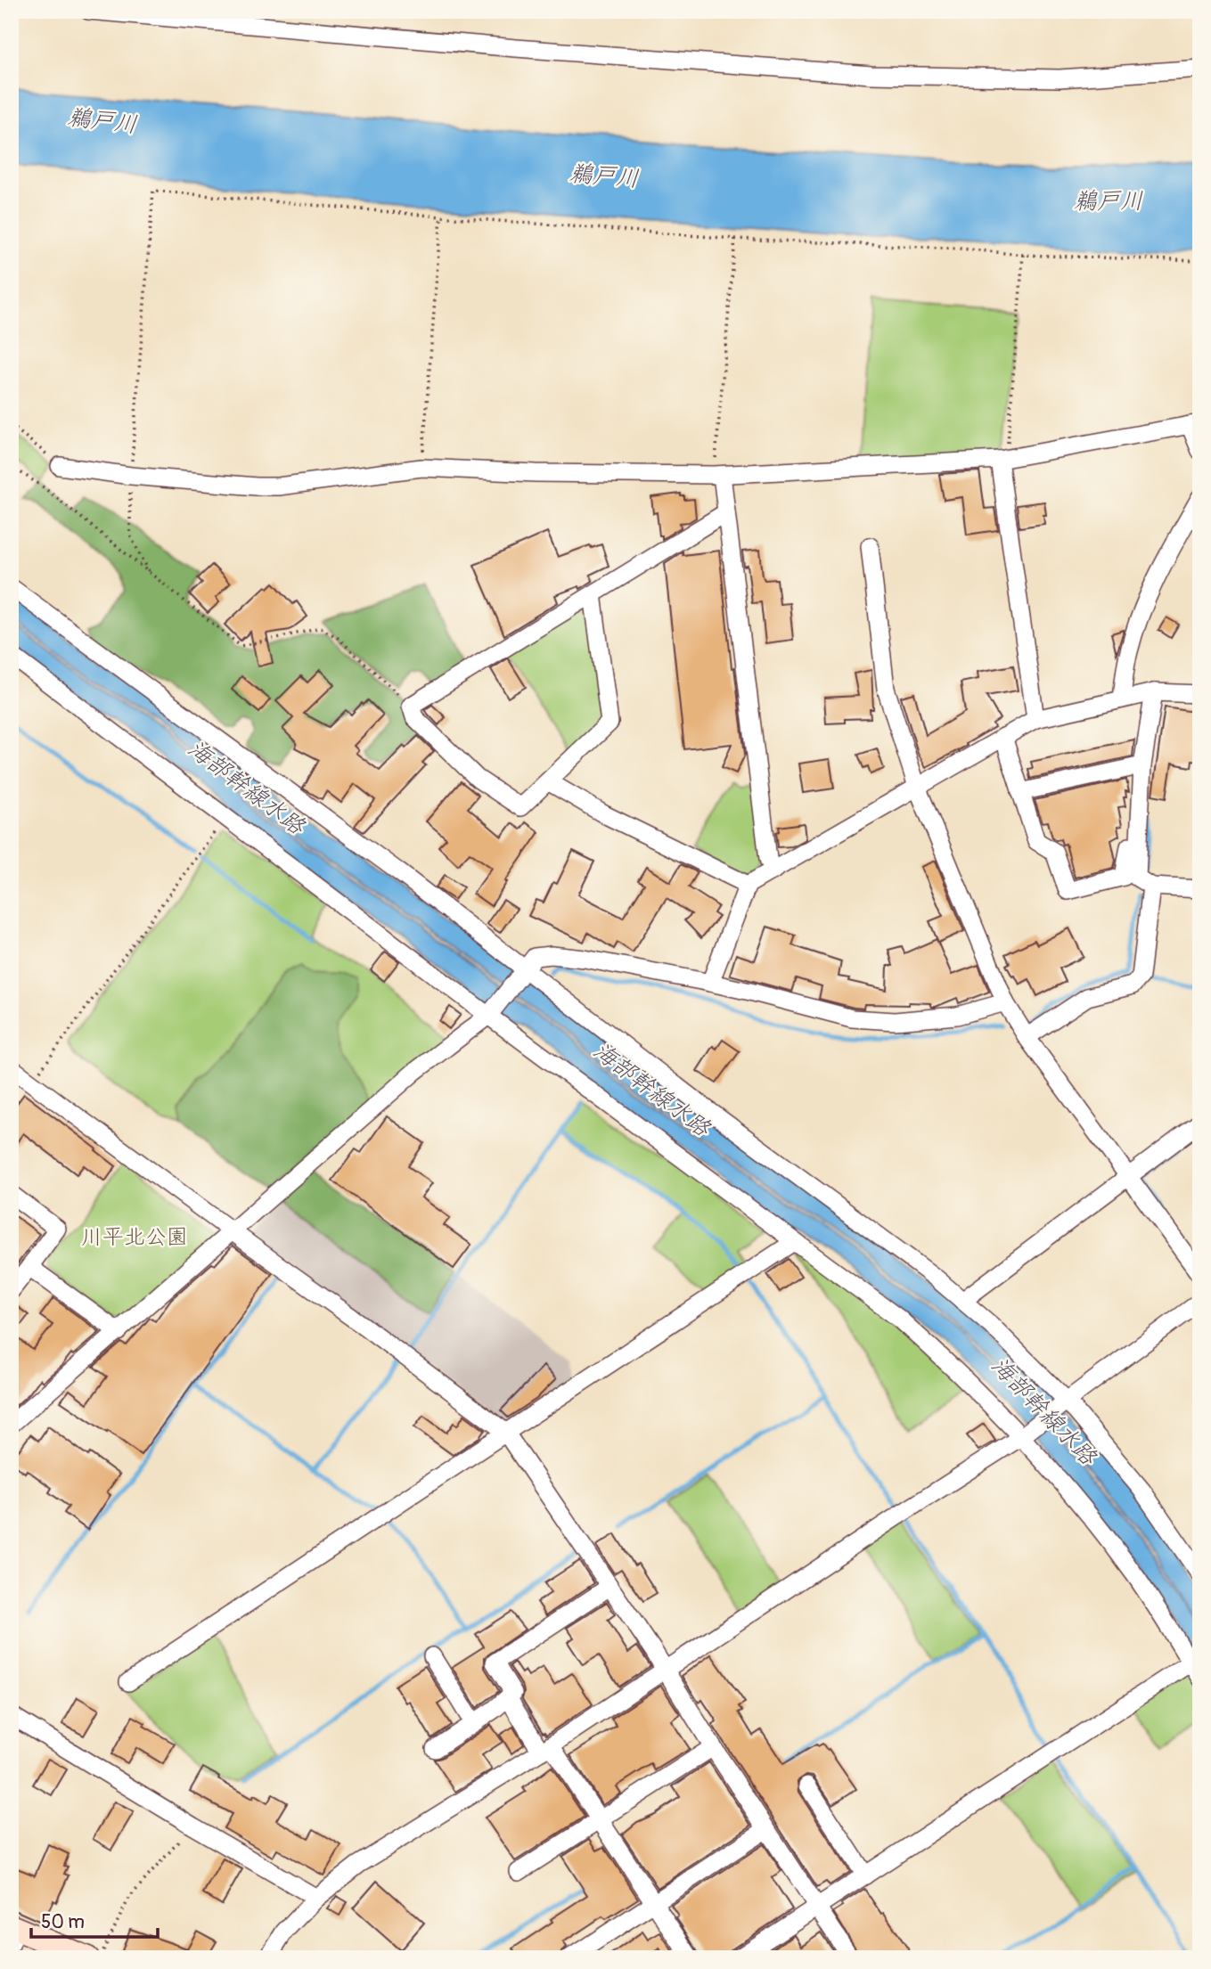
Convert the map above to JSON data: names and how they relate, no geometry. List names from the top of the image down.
{
  "water": ["鵜戸川", "海部幹線水路"],
  "parks": ["川平北公園"],
  "scale_bar": "50 m"
}
